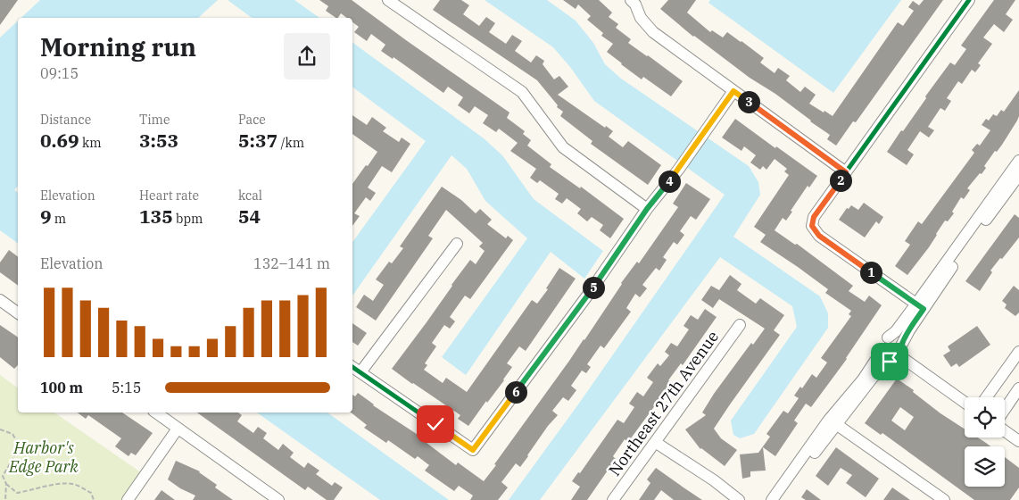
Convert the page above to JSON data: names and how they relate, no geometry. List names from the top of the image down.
{
  "streets": {
    "street": ["Northeast 27th Avenue"]
  },
  "parks": ["Harbor's Edge Park"],
  "page": {
    "heading": ["Morning run", "09:15"],
    "pins": [
      "3",
      "2",
      "4",
      "1",
      "5",
      "6"
    ],
    "stats": [
      ["Distance", "0.69 km"],
      ["Time", "3:53"],
      ["Pace", "5:37 /km"],
      ["Elevation", "9 m"],
      ["Heart rate", "135 bpm"],
      ["kcal", "54"]
    ],
    "chart": ["Elevation", "132–141 m"],
    "list": [
      {
        "name": "100 m",
        "note": "5:15"
      }
    ]
  }
}
